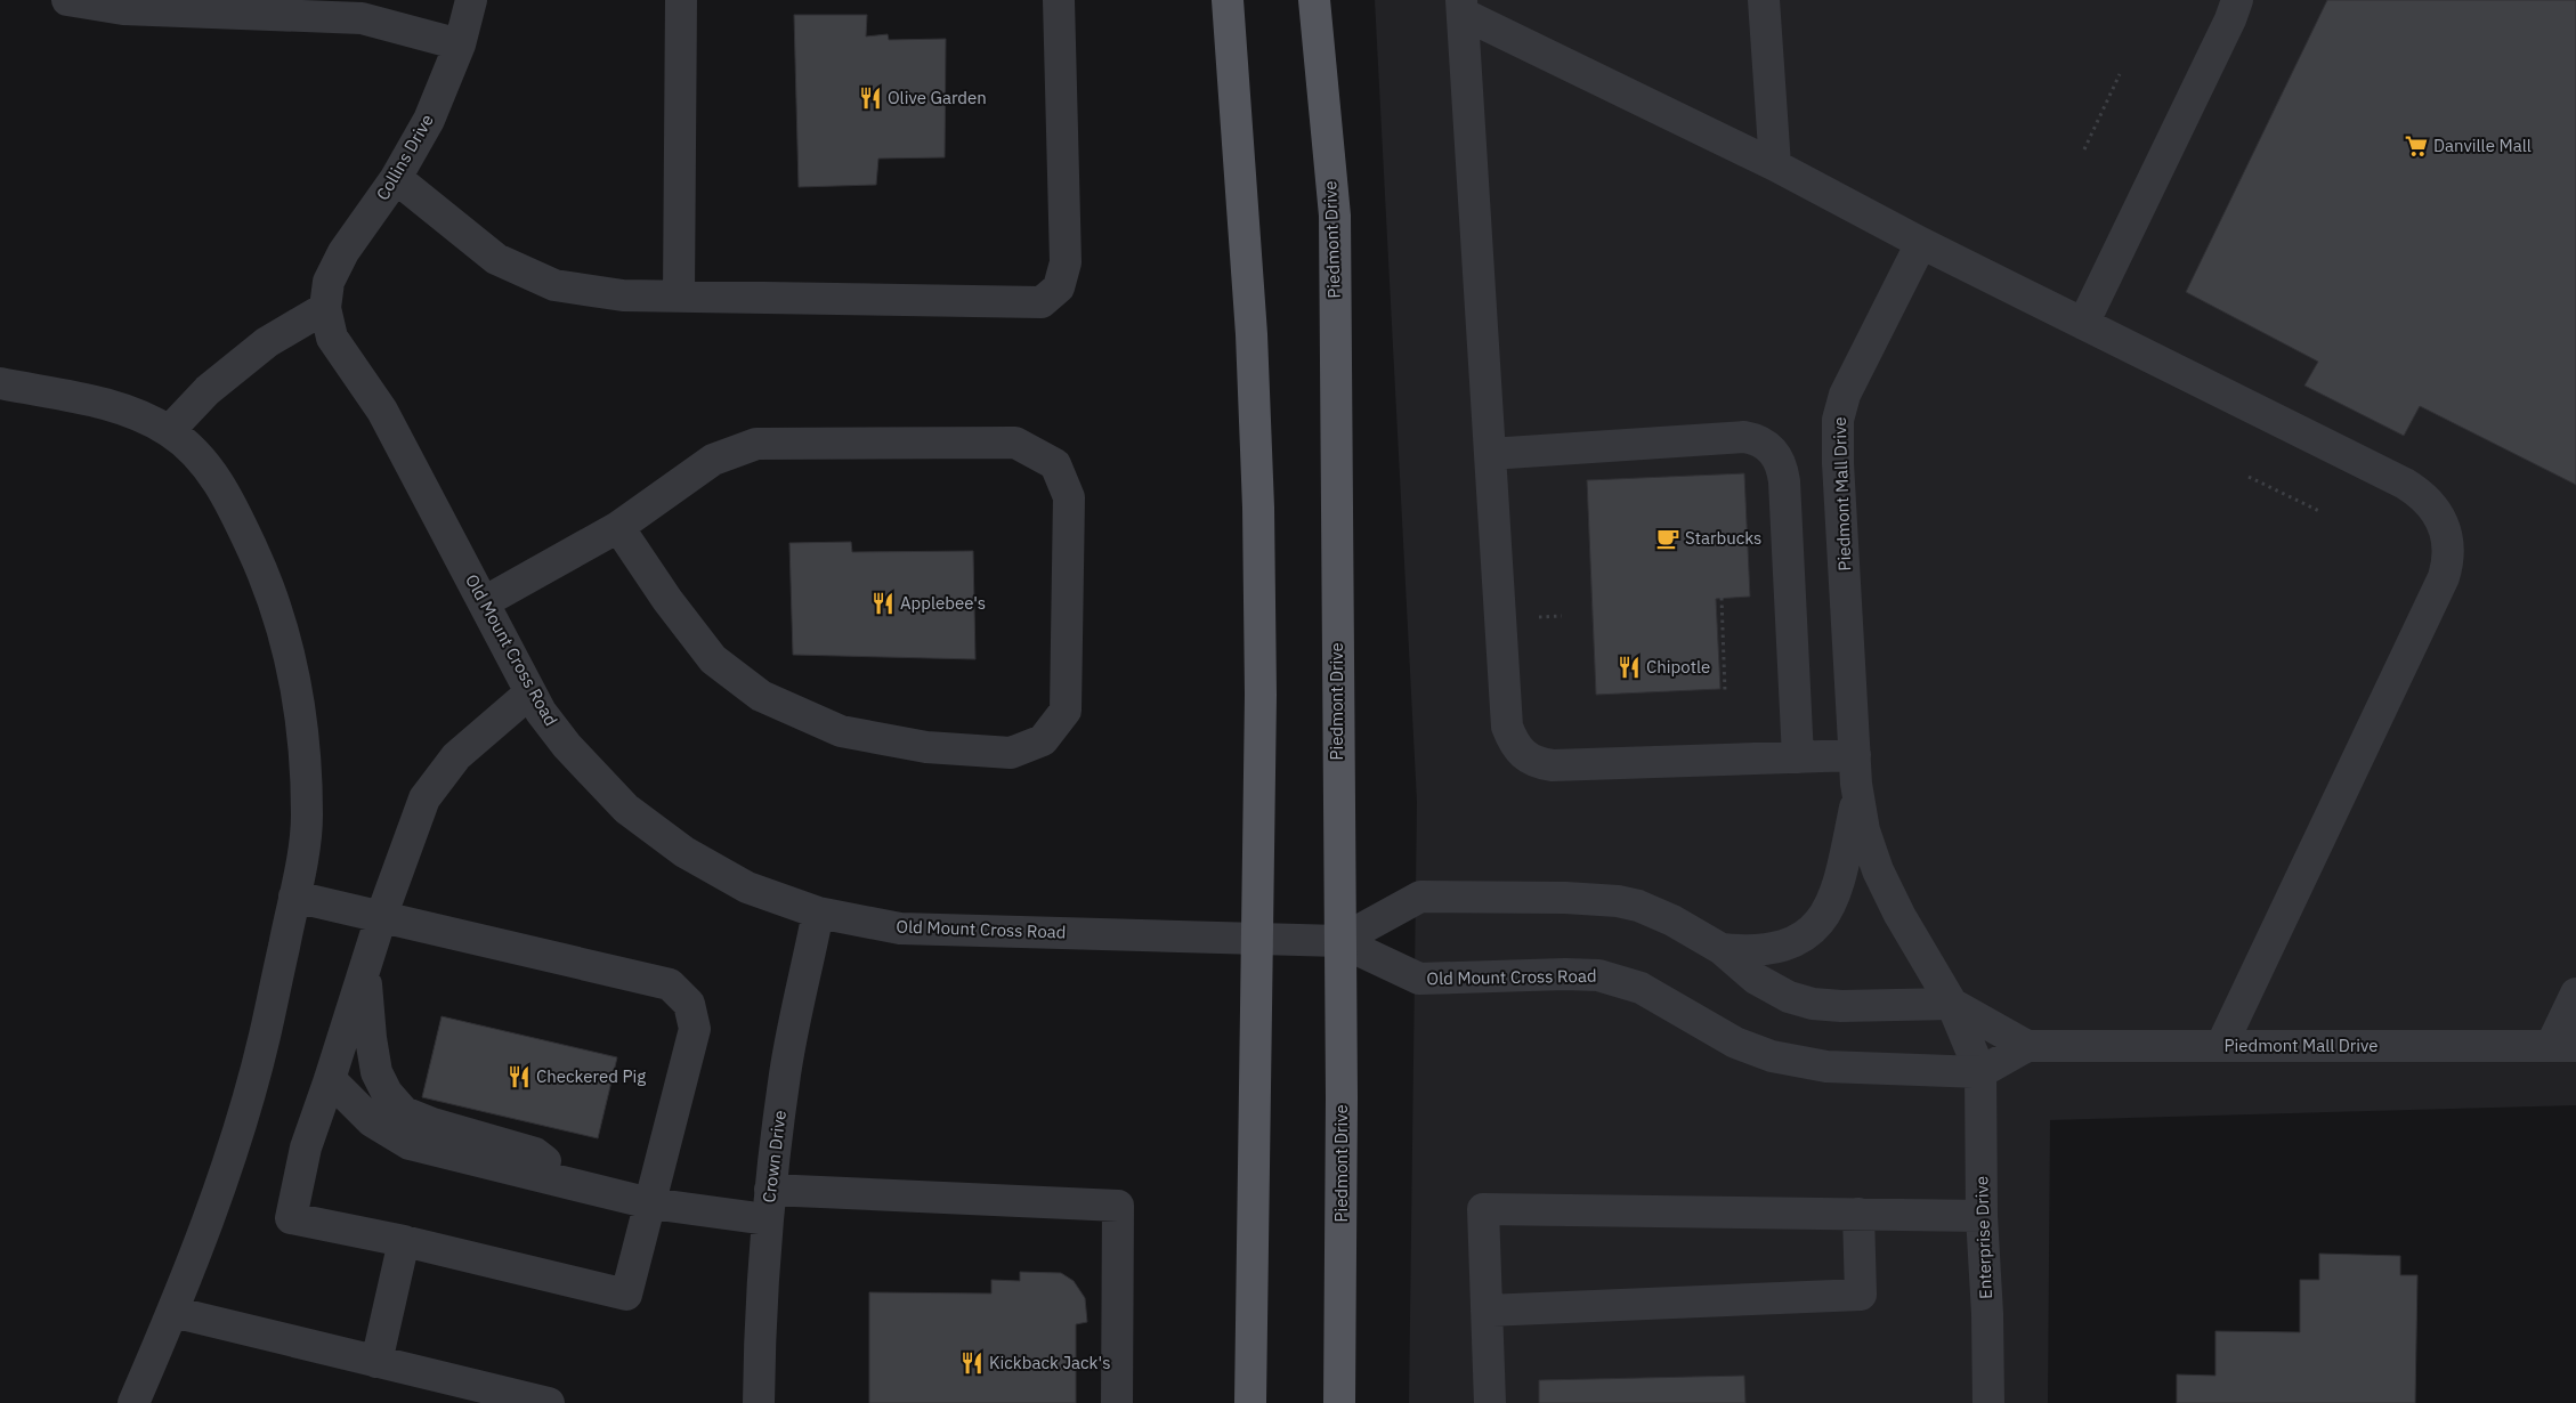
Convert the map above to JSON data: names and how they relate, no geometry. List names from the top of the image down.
{
  "streets": {
    "main road": ["Piedmont Drive"],
    "street": [
      "Collins Drive",
      "Piedmont Mall Drive",
      "Old Mount Cross Road",
      "Crown Drive",
      "Enterprise Drive"
    ]
  },
  "crossings": [
    ["Collins Drive", "Old Mount Cross Road"],
    ["Piedmont Drive", "Old Mount Cross Road"],
    ["Piedmont Mall Drive", "Old Mount Cross Road"],
    ["Piedmont Mall Drive", "Enterprise Drive"],
    ["Old Mount Cross Road", "Crown Drive"],
    ["Old Mount Cross Road", "Enterprise Drive"]
  ],
  "places": {
    "restaurant": [
      "Olive Garden",
      "Applebee's",
      "Chipotle",
      "Checkered Pig",
      "Kickback Jack's"
    ],
    "supermarket": ["Danville Mall"],
    "cafe": ["Starbucks"]
  }
}
